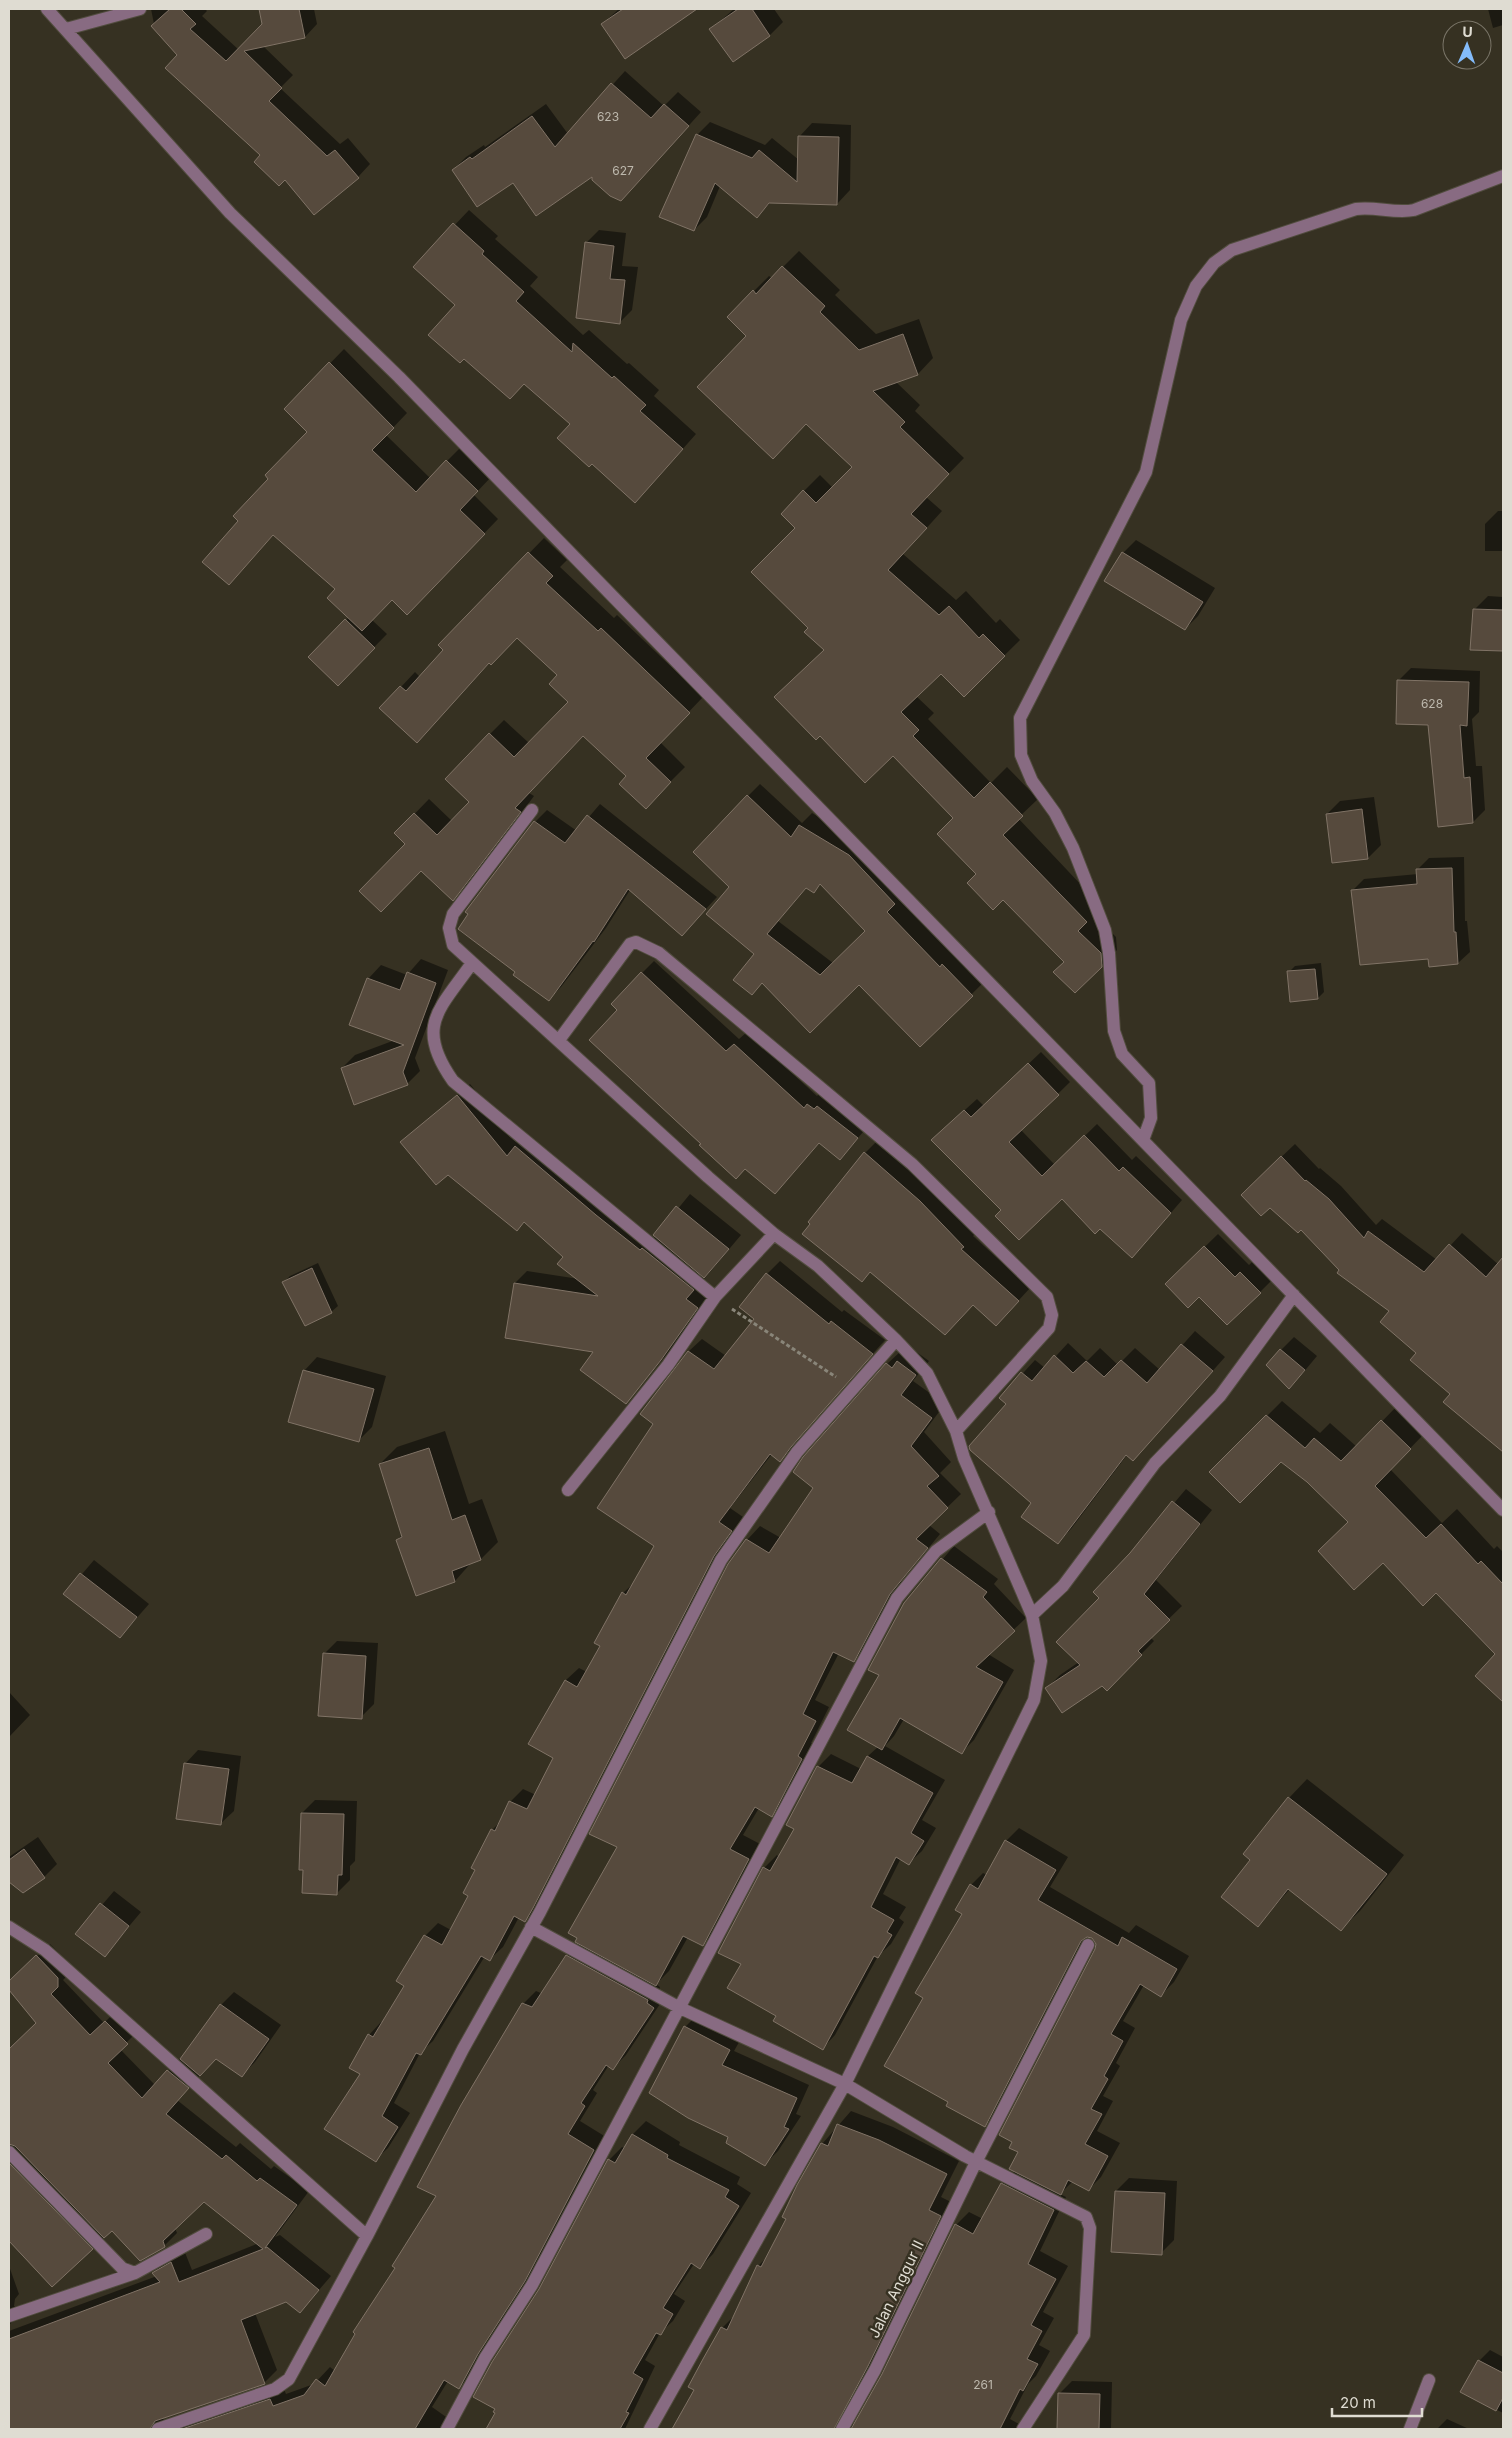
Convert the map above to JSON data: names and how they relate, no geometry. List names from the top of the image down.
{
  "streets": {
    "street": ["Jalan Anggur II"]
  },
  "house_numbers": [
    "623",
    "627",
    "628",
    "261"
  ],
  "scale_bar": "20 m",
  "north": "top"
}
